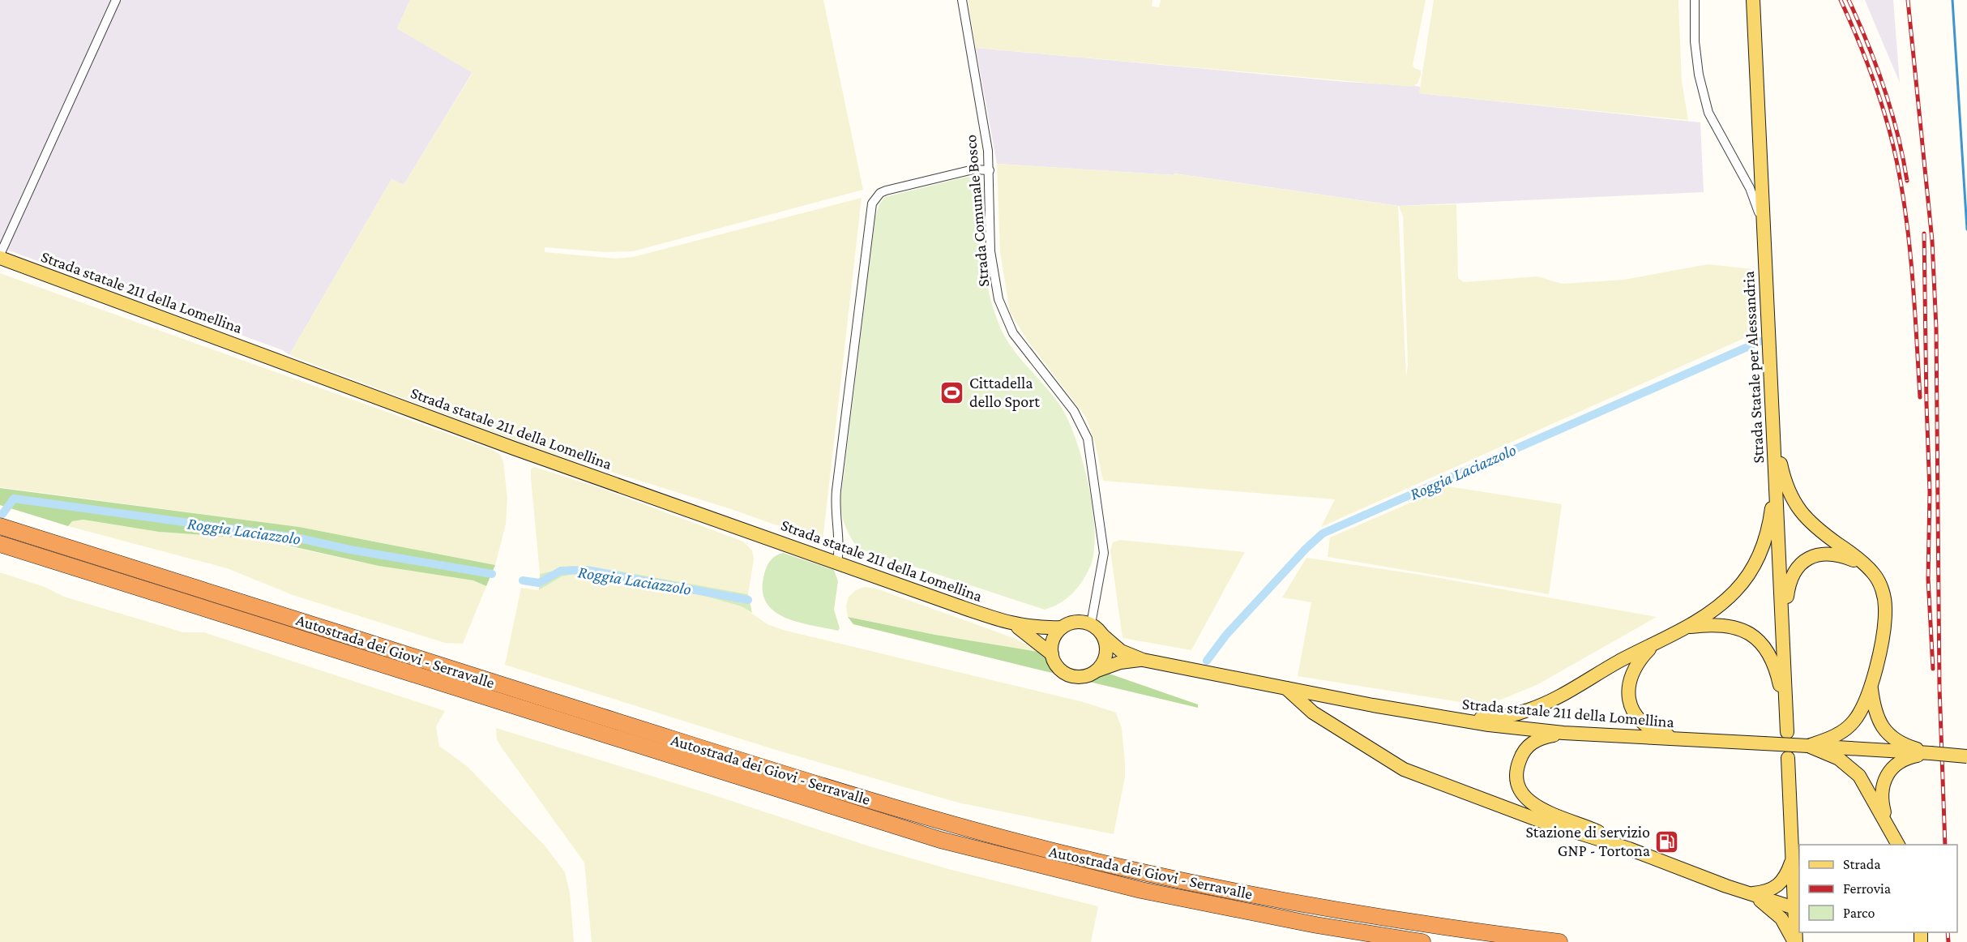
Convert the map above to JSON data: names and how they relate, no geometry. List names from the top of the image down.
{
  "streets": {
    "highway": ["Autostrada dei Giovi - Serravalle"],
    "main road": ["Strada statale 211 della Lomellina", "Strada Statale per Alessandria"],
    "street": ["Strada Comunale Bosco"]
  },
  "crossings": [
    ["Strada Comunale Bosco", "Strada statale 211 della Lomellina"]
  ],
  "water": ["Roggia Laciazzolo"],
  "places": {
    "sports": ["Cittadella dello Sport"],
    "fuel station": ["Stazione di servizio GNP - Tortona"]
  },
  "legend": ["Strada", "Ferrovia", "Parco"]
}
